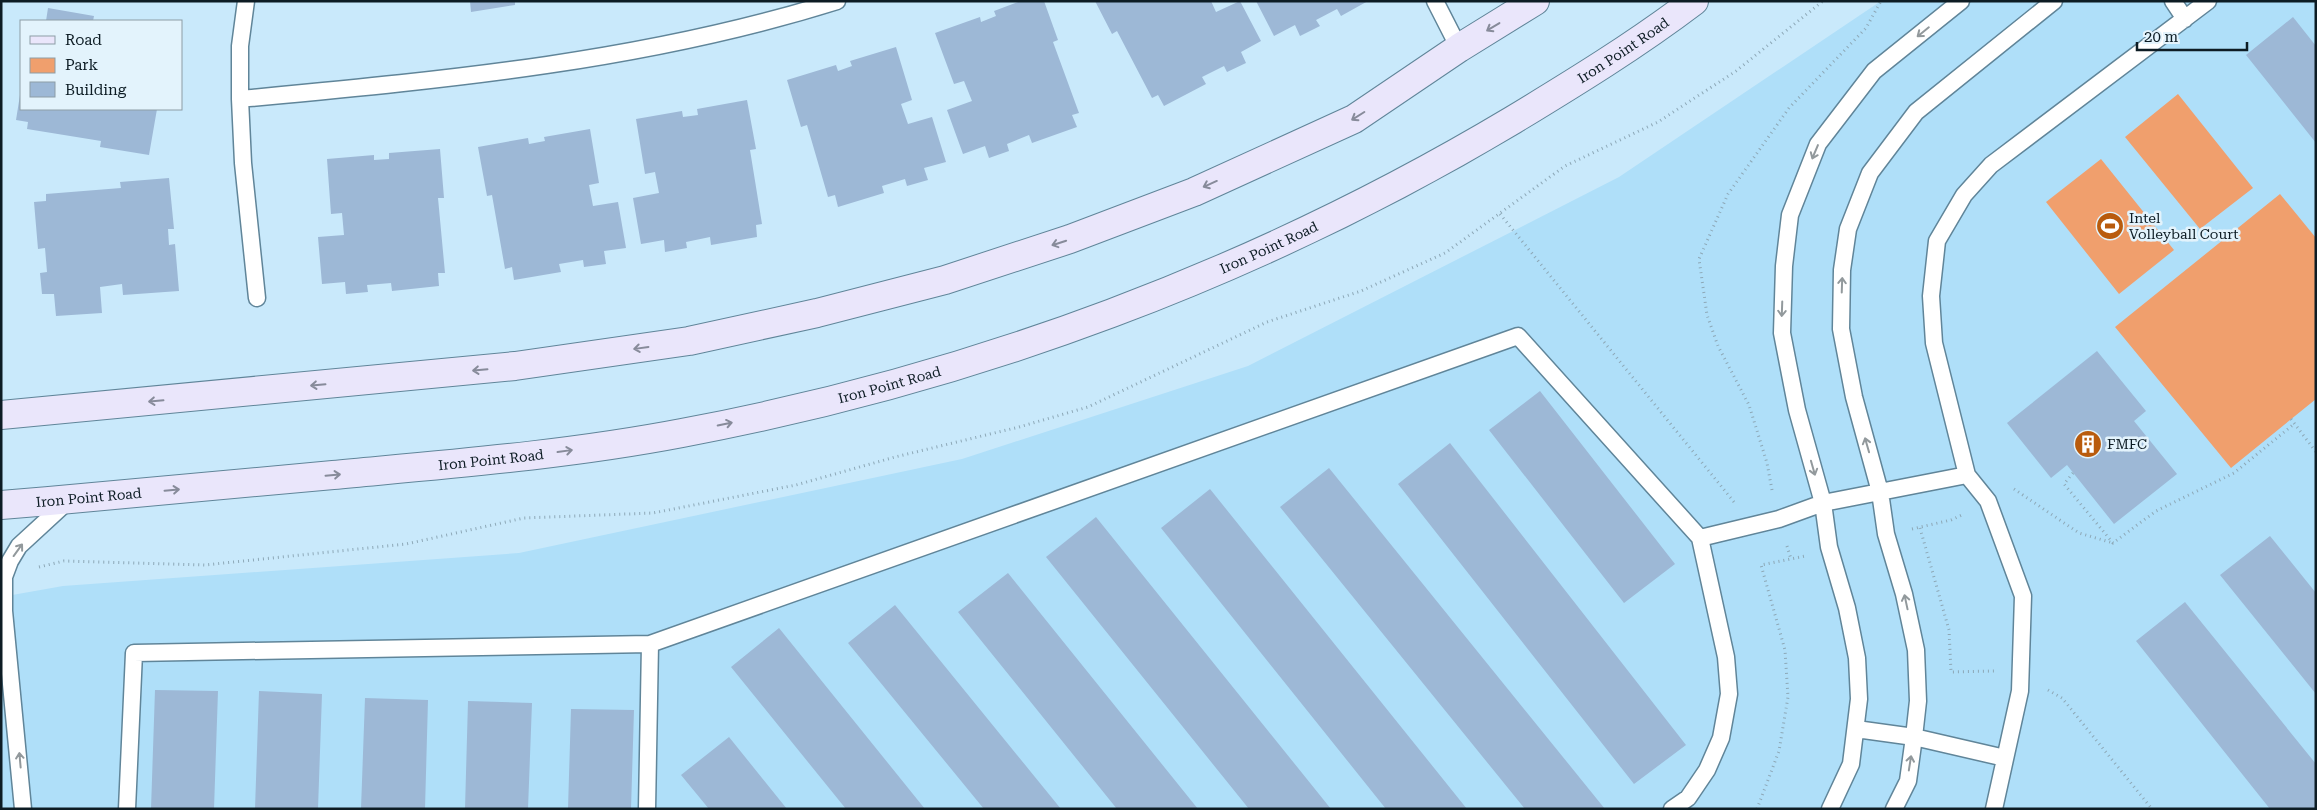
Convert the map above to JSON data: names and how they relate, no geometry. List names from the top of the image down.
{
  "streets": {
    "main road": ["Iron Point Road"]
  },
  "places": {
    "sports": ["Intel Volleyball Court"],
    "building": ["FMFC"]
  },
  "legend": ["Road", "Park", "Building"],
  "scale_bar": "20 m"
}
